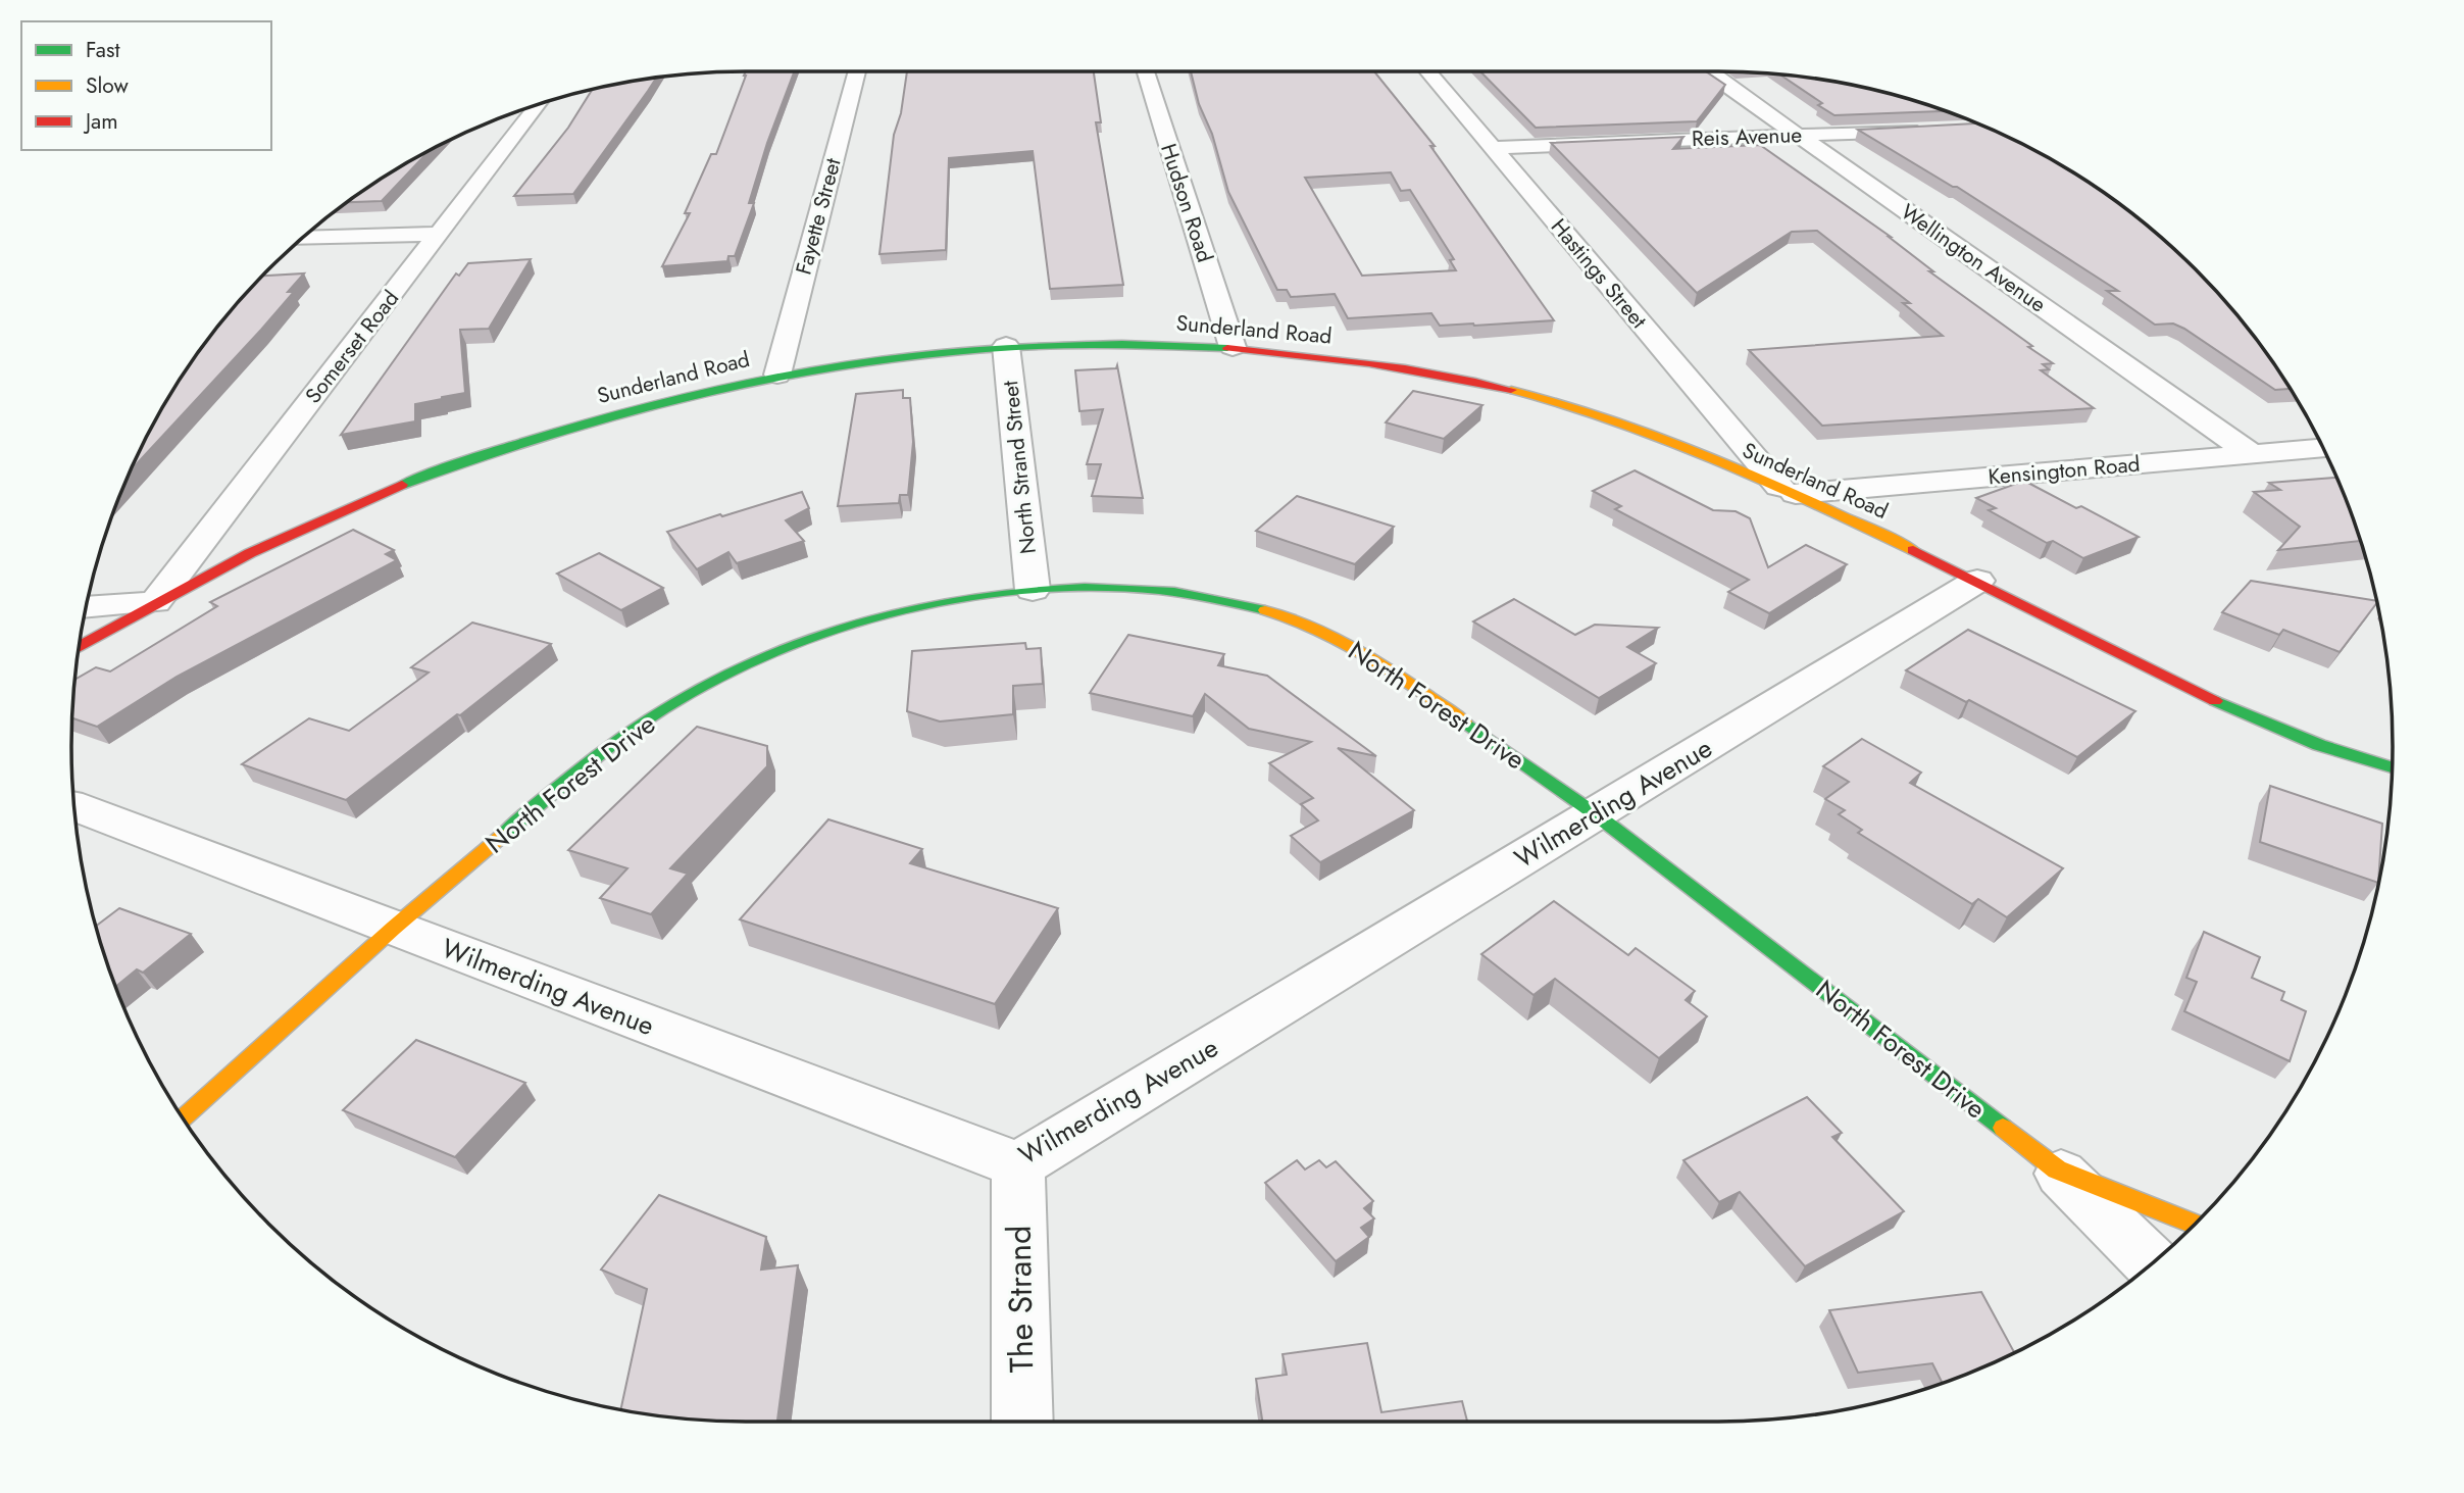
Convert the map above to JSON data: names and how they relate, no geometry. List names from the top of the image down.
{
  "streets": {
    "street": [
      "Reis Avenue",
      "Hudson Road",
      "Fayette Street",
      "Wellington Avenue",
      "Hastings Street",
      "Sunderland Road",
      "Somerset Road",
      "North Strand Street",
      "Kensington Road",
      "North Forest Drive",
      "Wilmerding Avenue",
      "The Strand"
    ]
  },
  "crossings": [
    ["Reis Avenue", "Wellington Avenue"],
    ["Reis Avenue", "Hastings Street"],
    ["Hudson Road", "Sunderland Road"],
    ["Fayette Street", "Sunderland Road"],
    ["Wellington Avenue", "Kensington Road"],
    ["Hastings Street", "Sunderland Road"],
    ["Hastings Street", "Kensington Road"],
    ["Sunderland Road", "Somerset Road"],
    ["Sunderland Road", "North Strand Street"],
    ["Sunderland Road", "Kensington Road"],
    ["Sunderland Road", "Wilmerding Avenue"],
    ["North Strand Street", "North Forest Drive"],
    ["North Forest Drive", "Wilmerding Avenue"],
    ["Wilmerding Avenue", "The Strand"]
  ],
  "legend": ["Fast", "Slow", "Jam"]
}
